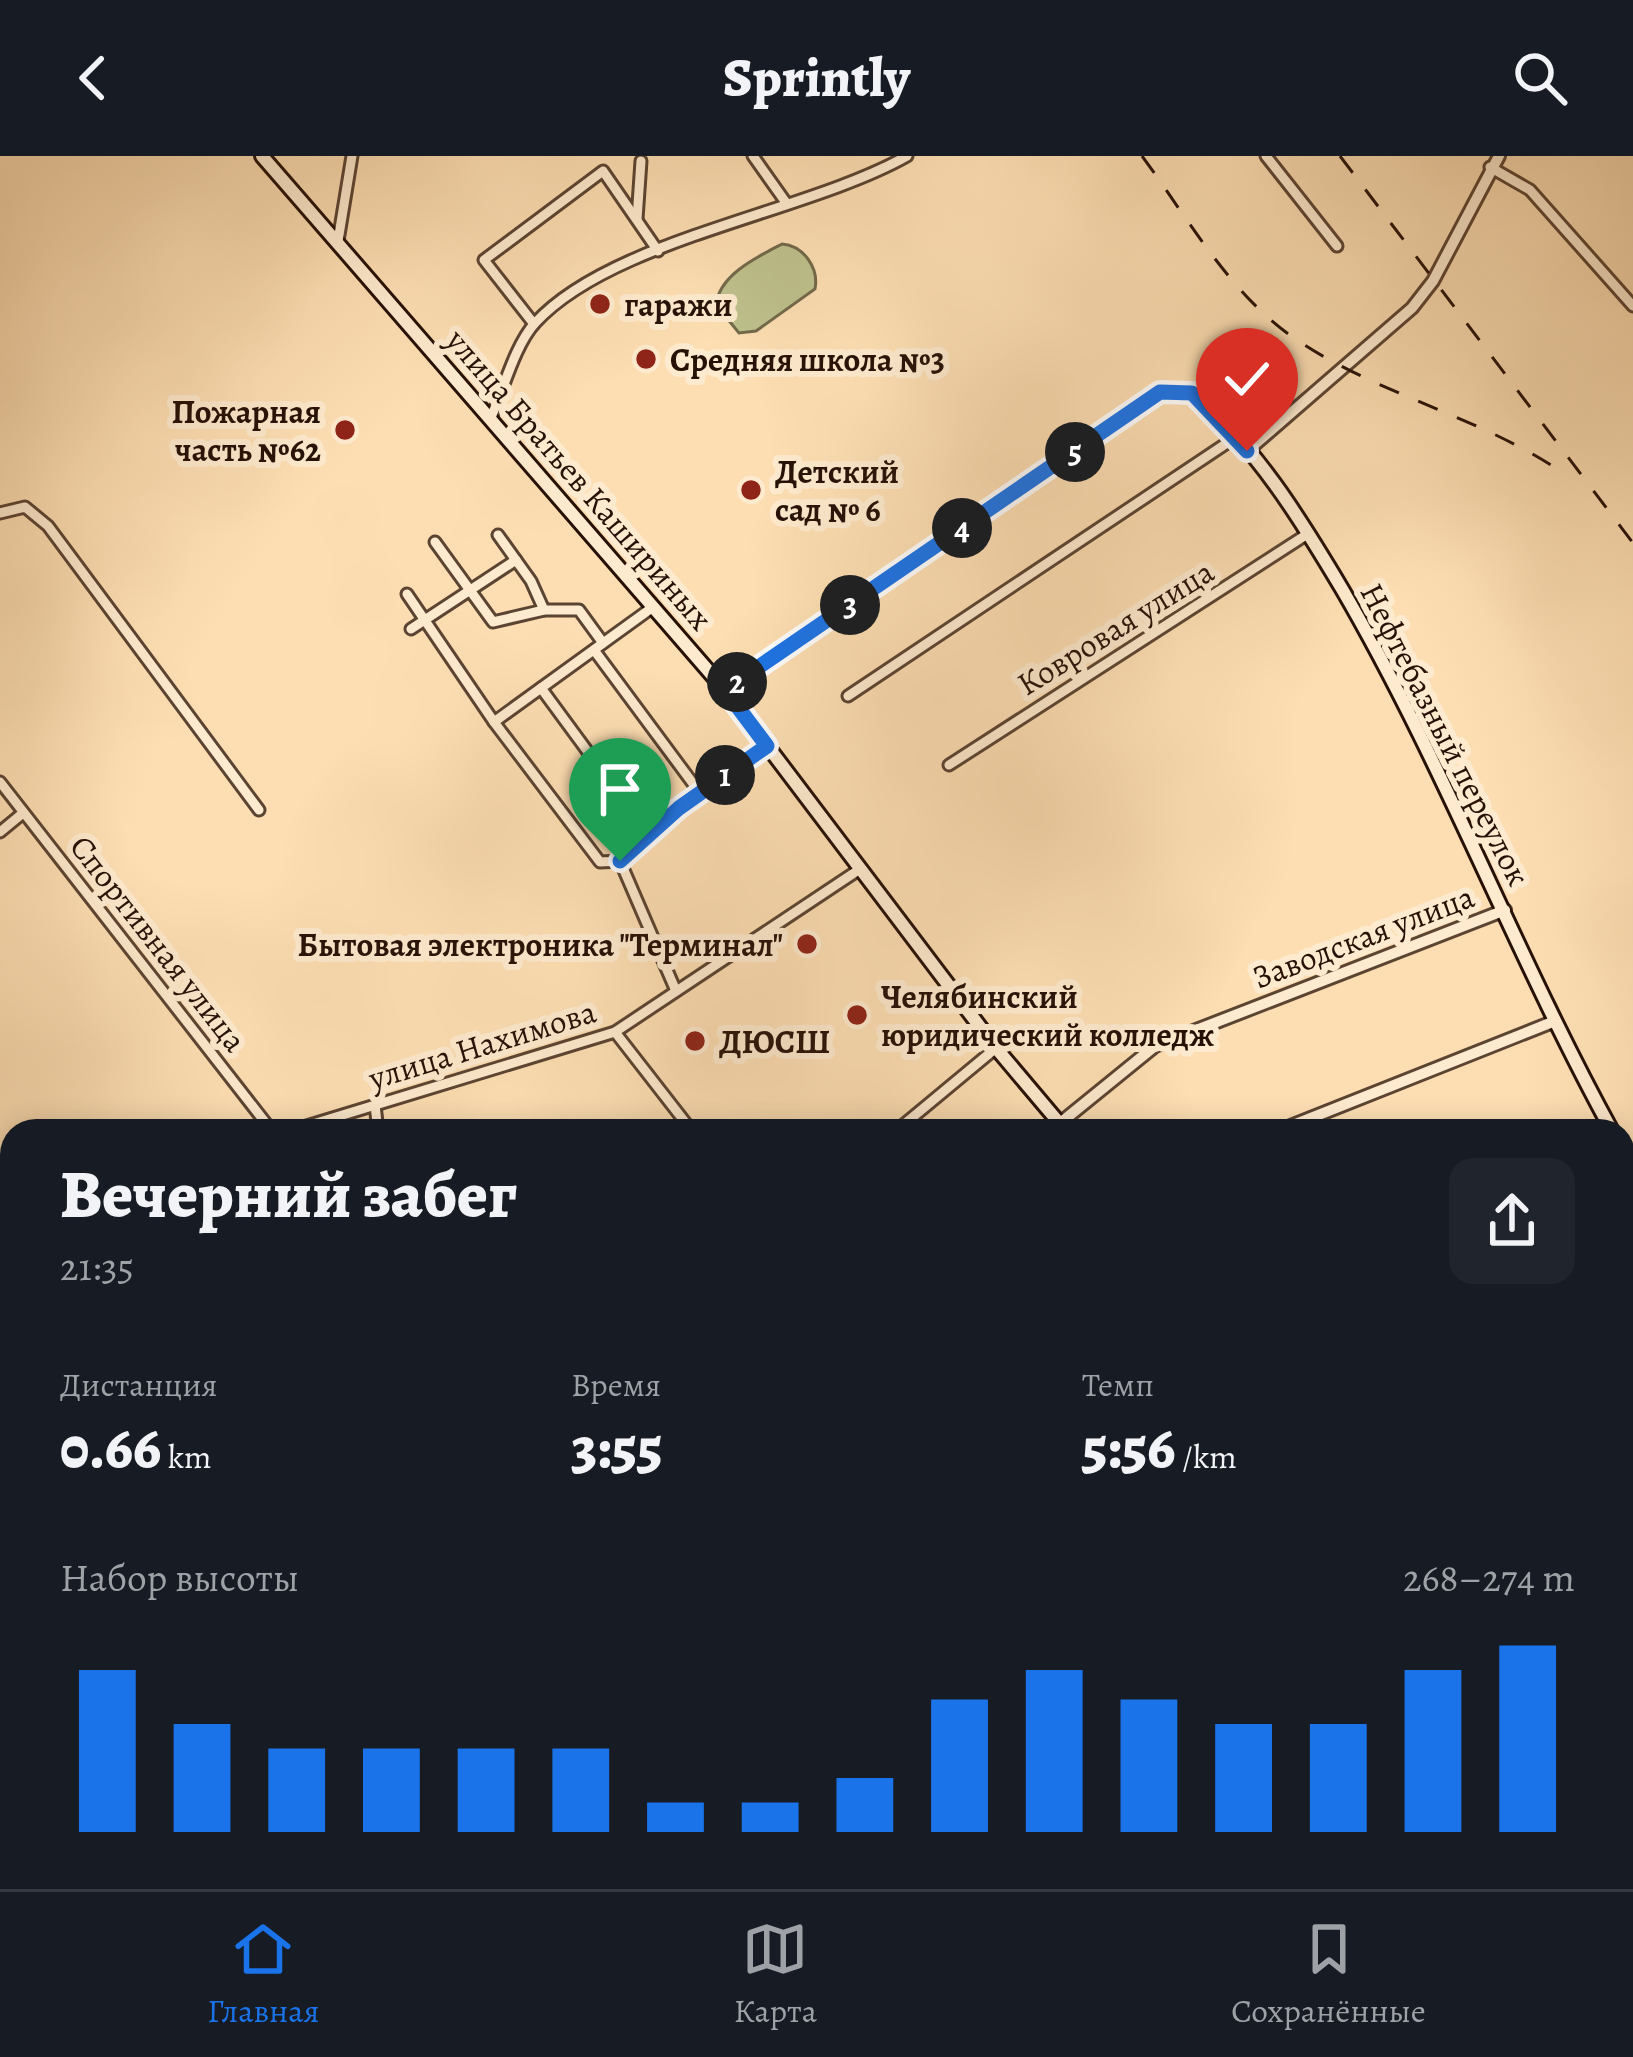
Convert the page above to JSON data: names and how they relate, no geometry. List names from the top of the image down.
{
  "streets": {
    "main road": ["улица Братьев Кашириных", "Нефтебазный переулок"],
    "street": [
      "Ковровая улица",
      "Заводская улица",
      "Спортивная улица",
      "улица Нахимова"
    ]
  },
  "crossings": [
    ["улица Братьев Кашириных", "Нефтебазный переулок"],
    ["улица Братьев Кашириных", "улица Нахимова"],
    ["Ковровая улица", "Нефтебазный переулок"],
    ["Нефтебазный переулок", "Заводская улица"]
  ],
  "places": [
    "гаражи",
    "Средняя школа №3",
    "Пожарная часть №62",
    "Детский сад № 6",
    "Бытовая электроника \"Терминал\"",
    "Челябинский юридический колледж",
    "ДЮСШ"
  ],
  "page": {
    "header": "Sprintly",
    "pins": [
      "5",
      "4",
      "3",
      "2",
      "1"
    ],
    "heading": ["Вечерний забег", "21:35"],
    "stats": [
      ["Дистанция", "0.66 km"],
      ["Время", "3:55"],
      ["Темп", "5:56 /km"]
    ],
    "chart": ["Набор высоты", "268–274 m"],
    "tabs": ["Главная", "Карта", "Сохранённые"]
  }
}
